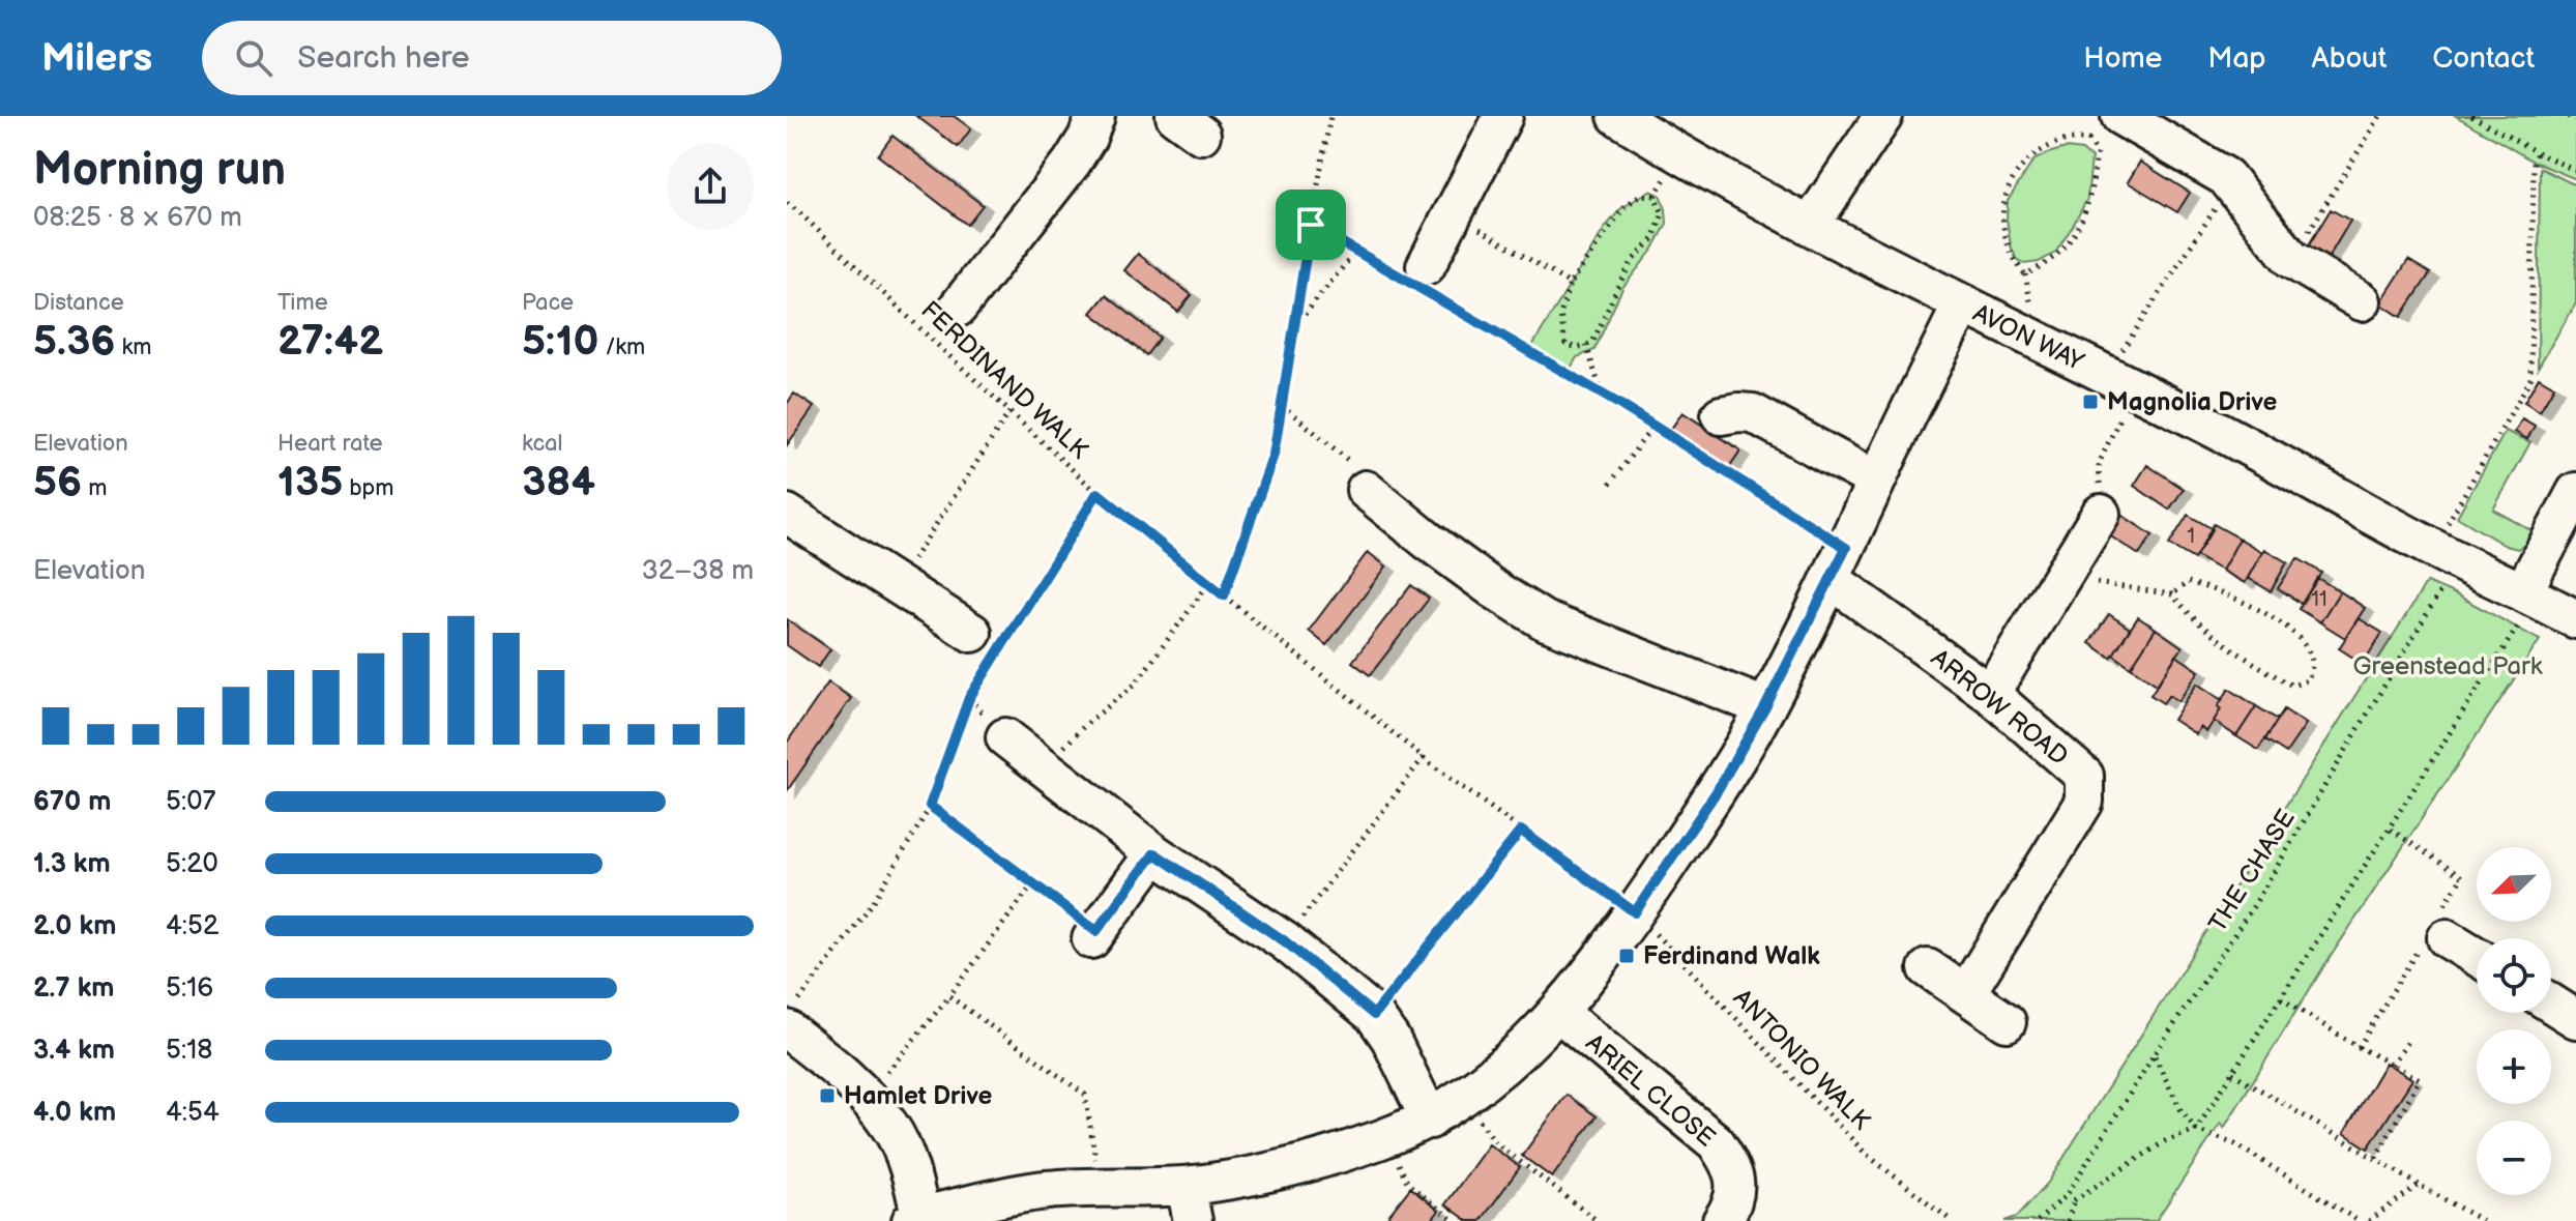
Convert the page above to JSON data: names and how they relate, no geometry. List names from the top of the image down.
{
  "streets": {
    "street": ["AVON WAY", "ARROW ROAD", "ARIEL CLOSE"],
    "path": ["FERDINAND WALK", "THE CHASE", "ANTONIO WALK"]
  },
  "crossings": [
    ["AVON WAY", "THE CHASE"],
    ["FERDINAND WALK", "ANTONIO WALK"]
  ],
  "parks": ["Greenstead Park"],
  "places": {
    "transit": ["Magnolia Drive", "Ferdinand Walk", "Hamlet Drive"]
  },
  "house_numbers": ["1", "11"],
  "north": "bottom left",
  "page": {
    "header": "Milers",
    "search": "Search here",
    "nav": [
      "Home",
      "Map",
      "About",
      "Contact"
    ],
    "heading": ["Morning run", "08:25 · 8 × 670 m"],
    "stats": [
      ["Distance", "5.36 km"],
      ["Time", "27:42"],
      ["Pace", "5:10 /km"],
      ["Elevation", "56 m"],
      ["Heart rate", "135 bpm"],
      ["kcal", "384"]
    ],
    "chart": ["Elevation", "32–38 m"],
    "list": [
      {
        "name": "670 m",
        "note": "5:07"
      },
      {
        "name": "1.3 km",
        "note": "5:20"
      },
      {
        "name": "2.0 km",
        "note": "4:52"
      },
      {
        "name": "2.7 km",
        "note": "5:16"
      },
      {
        "name": "3.4 km",
        "note": "5:18"
      },
      {
        "name": "4.0 km",
        "note": "4:54"
      }
    ],
    "map_buttons": ["+", "−"]
  }
}
